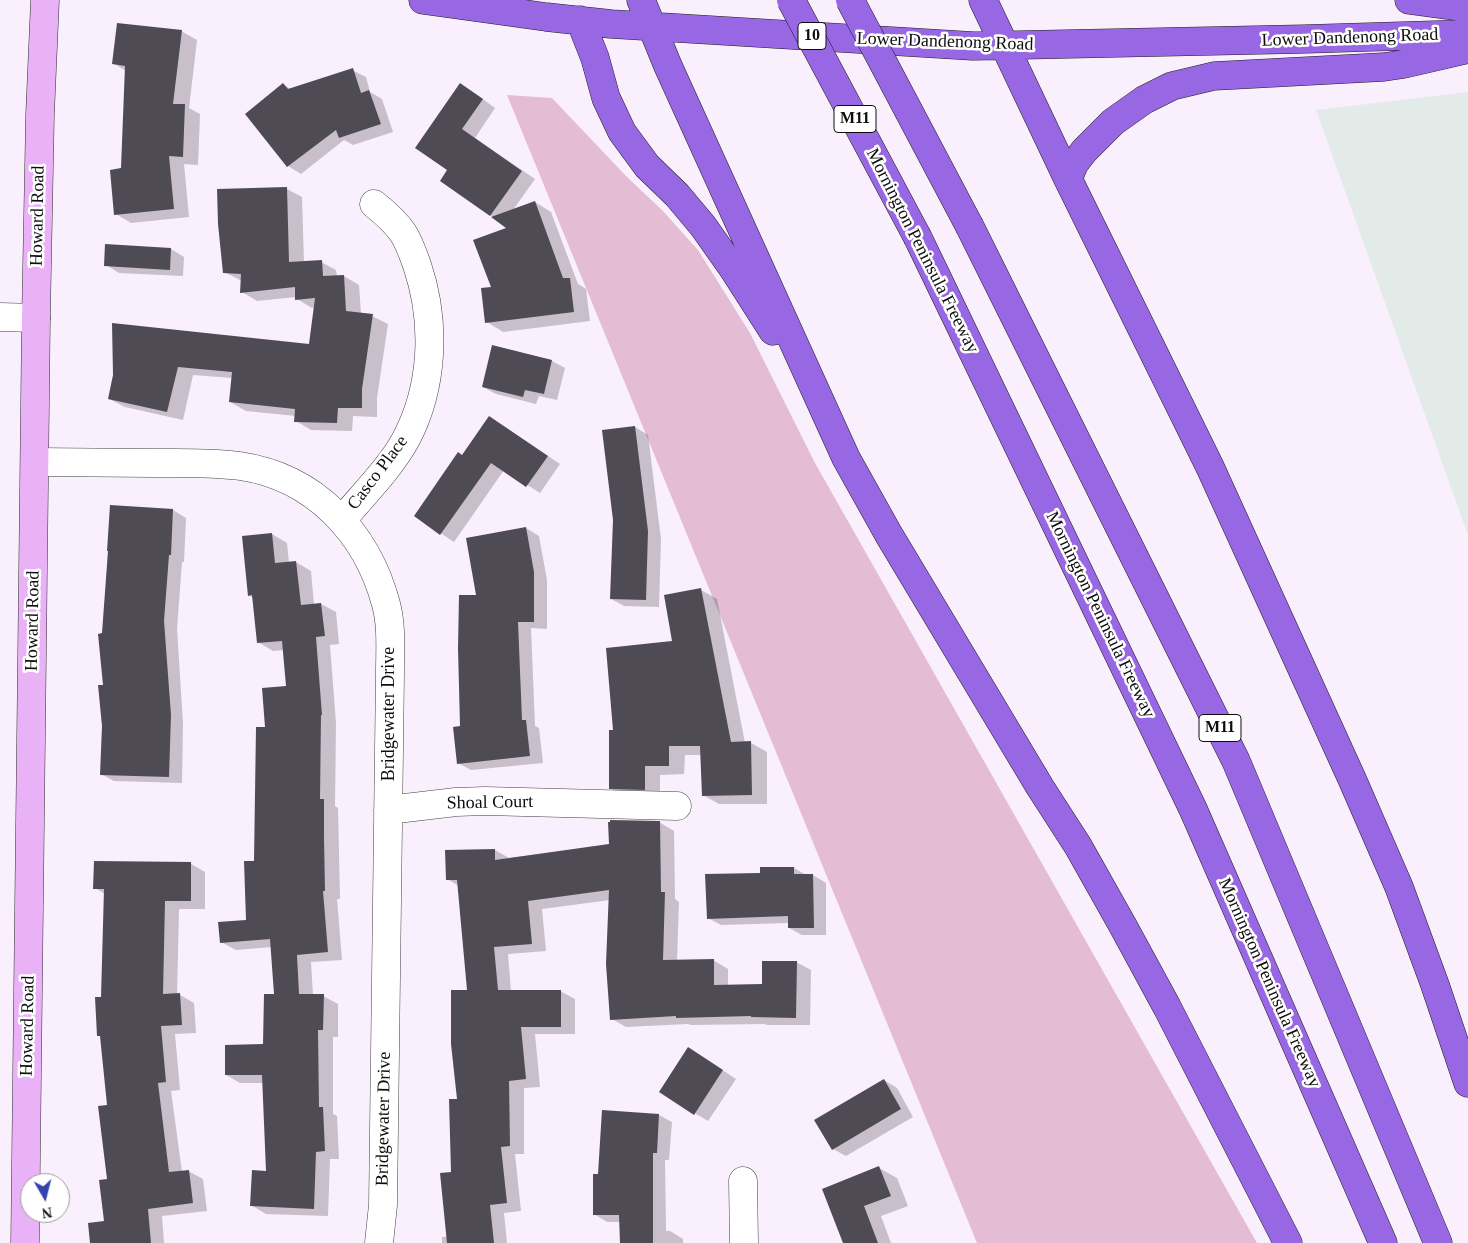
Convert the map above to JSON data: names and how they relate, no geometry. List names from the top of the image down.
{
  "streets": {
    "highway": [
      "10",
      "Lower Dandenong Road",
      "M11",
      "Mornington Peninsula Freeway"
    ],
    "main road": ["Howard Road"],
    "street": ["Casco Place", "Bridgewater Drive", "Shoal Court"]
  },
  "crossings": [
    ["Howard Road", "Bridgewater Drive"],
    ["Casco Place", "Bridgewater Drive"],
    ["Bridgewater Drive", "Shoal Court"]
  ],
  "north": "bottom"
}
